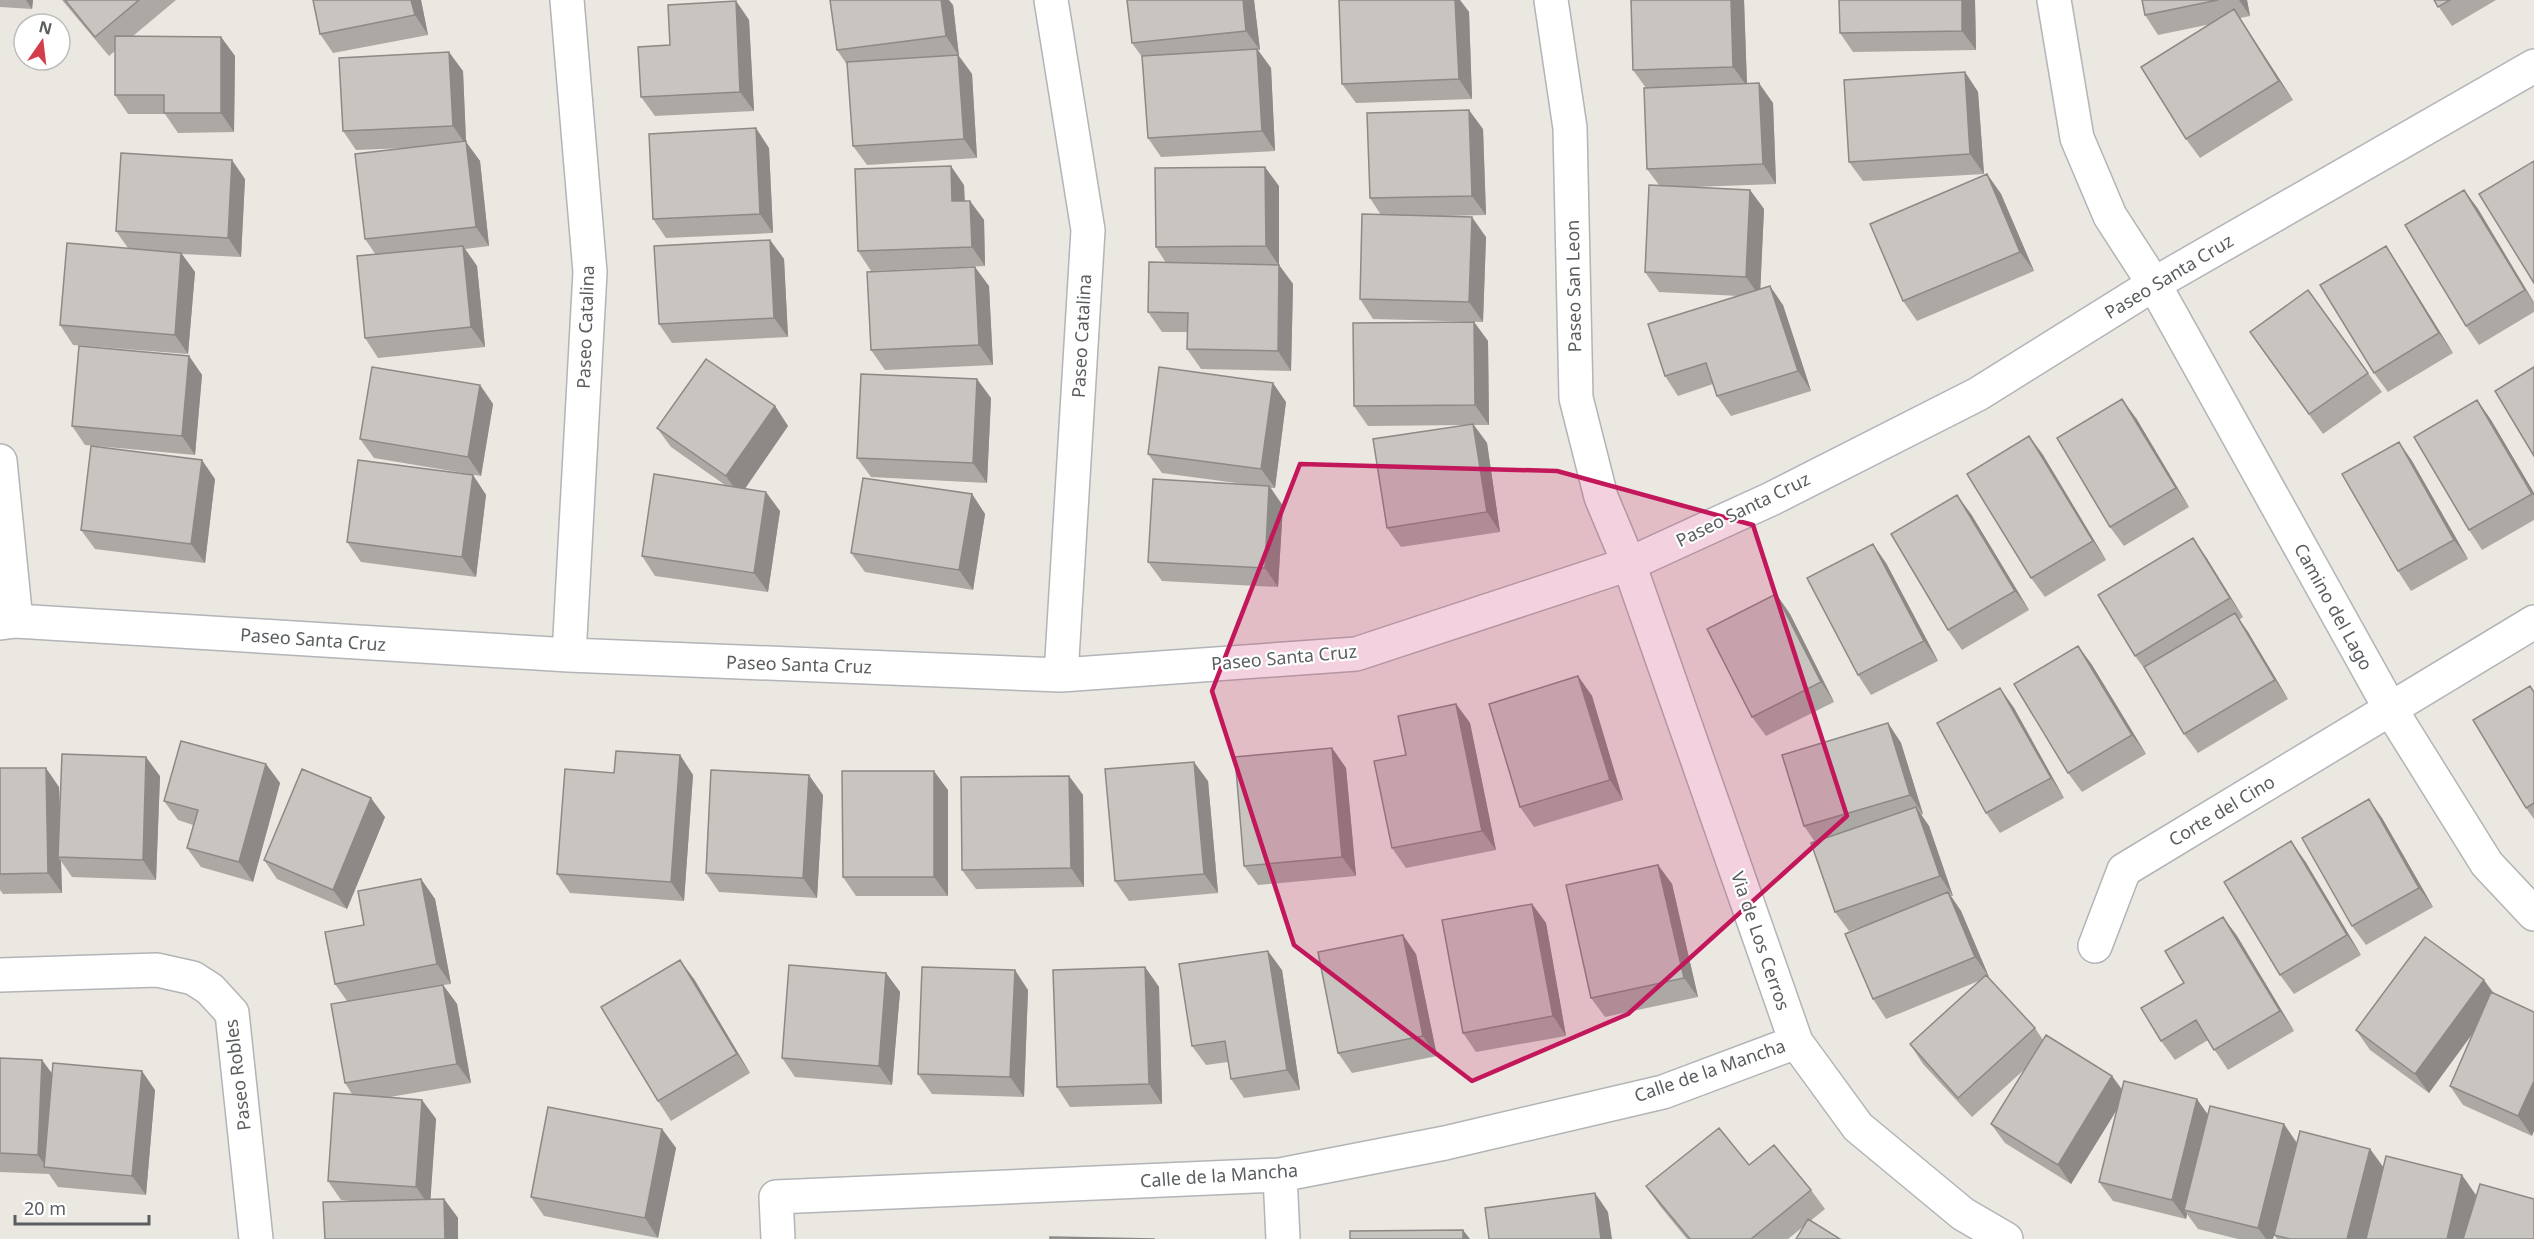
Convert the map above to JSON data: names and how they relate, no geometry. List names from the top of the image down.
{
  "streets": {
    "street": [
      "Paseo Santa Cruz",
      "Paseo San Leon",
      "Paseo Catalina",
      "Camino del Lago",
      "Corte del Cino",
      "Via de Los Cerros",
      "Calle de la Mancha",
      "Paseo Robles"
    ]
  },
  "crossings": [
    ["Paseo Santa Cruz", "Paseo San Leon"],
    ["Paseo Santa Cruz", "Paseo Catalina"],
    ["Paseo Santa Cruz", "Camino del Lago"],
    ["Paseo Santa Cruz", "Via de Los Cerros"],
    ["Paseo San Leon", "Via de Los Cerros"],
    ["Camino del Lago", "Corte del Cino"],
    ["Via de Los Cerros", "Calle de la Mancha"]
  ],
  "scale_bar": "20 m",
  "north": "top"
}
